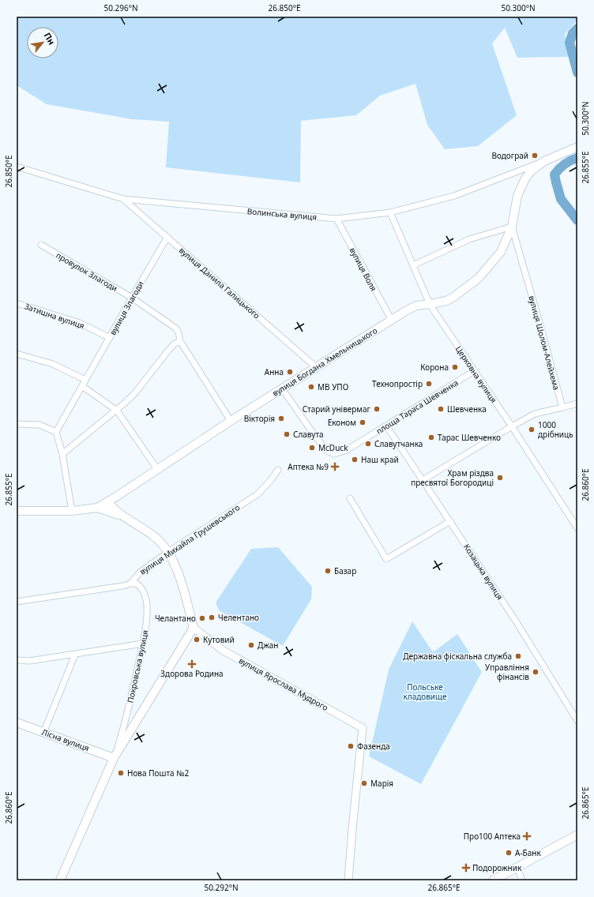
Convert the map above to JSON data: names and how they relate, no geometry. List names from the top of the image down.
{
  "streets": {
    "main road": ["вулиця Богдана Хмельницького", "Покровська вулиця", "Лісна вулиця"],
    "street": [
      "Волинська вулиця",
      "вулиця Воля",
      "провулок Злагоди",
      "вулиця Данила Галицького",
      "вулиця Злагоди",
      "Затишна вулиця",
      "вулиця Шолом-Алейхема",
      "Церковна вулиця",
      "площа Тараса Шевченка",
      "вулиця Михайла Грушевського",
      "Козацька вулиця",
      "вулиця Ярослава Мудрого"
    ]
  },
  "crossings": [
    ["Волинська вулиця", "вулиця Воля"],
    ["Волинська вулиця", "вулиця Данила Галицького"],
    ["Волинська вулиця", "вулиця Богдана Хмельницького"],
    ["Волинська вулиця", "Церковна вулиця"],
    ["вулиця Воля", "вулиця Богдана Хмельницького"],
    ["провулок Злагоди", "вулиця Злагоди"],
    ["вулиця Данила Галицького", "вулиця Злагоди"],
    ["вулиця Данила Галицького", "вулиця Богдана Хмельницького"],
    ["вулиця Злагоди", "Затишна вулиця"],
    ["вулиця Шолом-Алейхема", "вулиця Богдана Хмельницького"],
    ["вулиця Богдана Хмельницького", "Церковна вулиця"],
    ["вулиця Богдана Хмельницького", "площа Тараса Шевченка"],
    ["Церковна вулиця", "площа Тараса Шевченка"],
    ["площа Тараса Шевченка", "Козацька вулиця"],
    ["вулиця Михайла Грушевського", "Покровська вулиця"],
    ["Покровська вулиця", "вулиця Ярослава Мудрого"],
    ["Покровська вулиця", "Лісна вулиця"]
  ],
  "parks": ["Польське кладовище"],
  "places": {
    "other": [
      "Водограй",
      "Корона",
      "Анна",
      "Технопростір",
      "МВ УПО",
      "Старий універмаг",
      "Шевченка",
      "Вікторія",
      "Економ",
      "1000 дрібниць",
      "Славута",
      "Тарас Шевченко",
      "Славутчанка",
      "McDuck",
      "Наш край",
      "Храм різдва пресвятої Богородиці",
      "Базар",
      "Челентано",
      "Челантано",
      "Кутовий",
      "Джан",
      "Державна фіскальна служба",
      "Управління фінансів",
      "Фазенда",
      "Нова Пошта №2",
      "Марія",
      "А-Банк"
    ],
    "health": [
      "Аптека №9",
      "Здорова Родина",
      "Про100 Аптека",
      "Подорожник"
    ]
  },
  "north": "top right",
  "coordinates": [
    "50.296°N",
    "26.850°E",
    "50.300°N",
    "26.855°E",
    "26.860°E",
    "26.865°E",
    "50.292°N"
  ]
}
